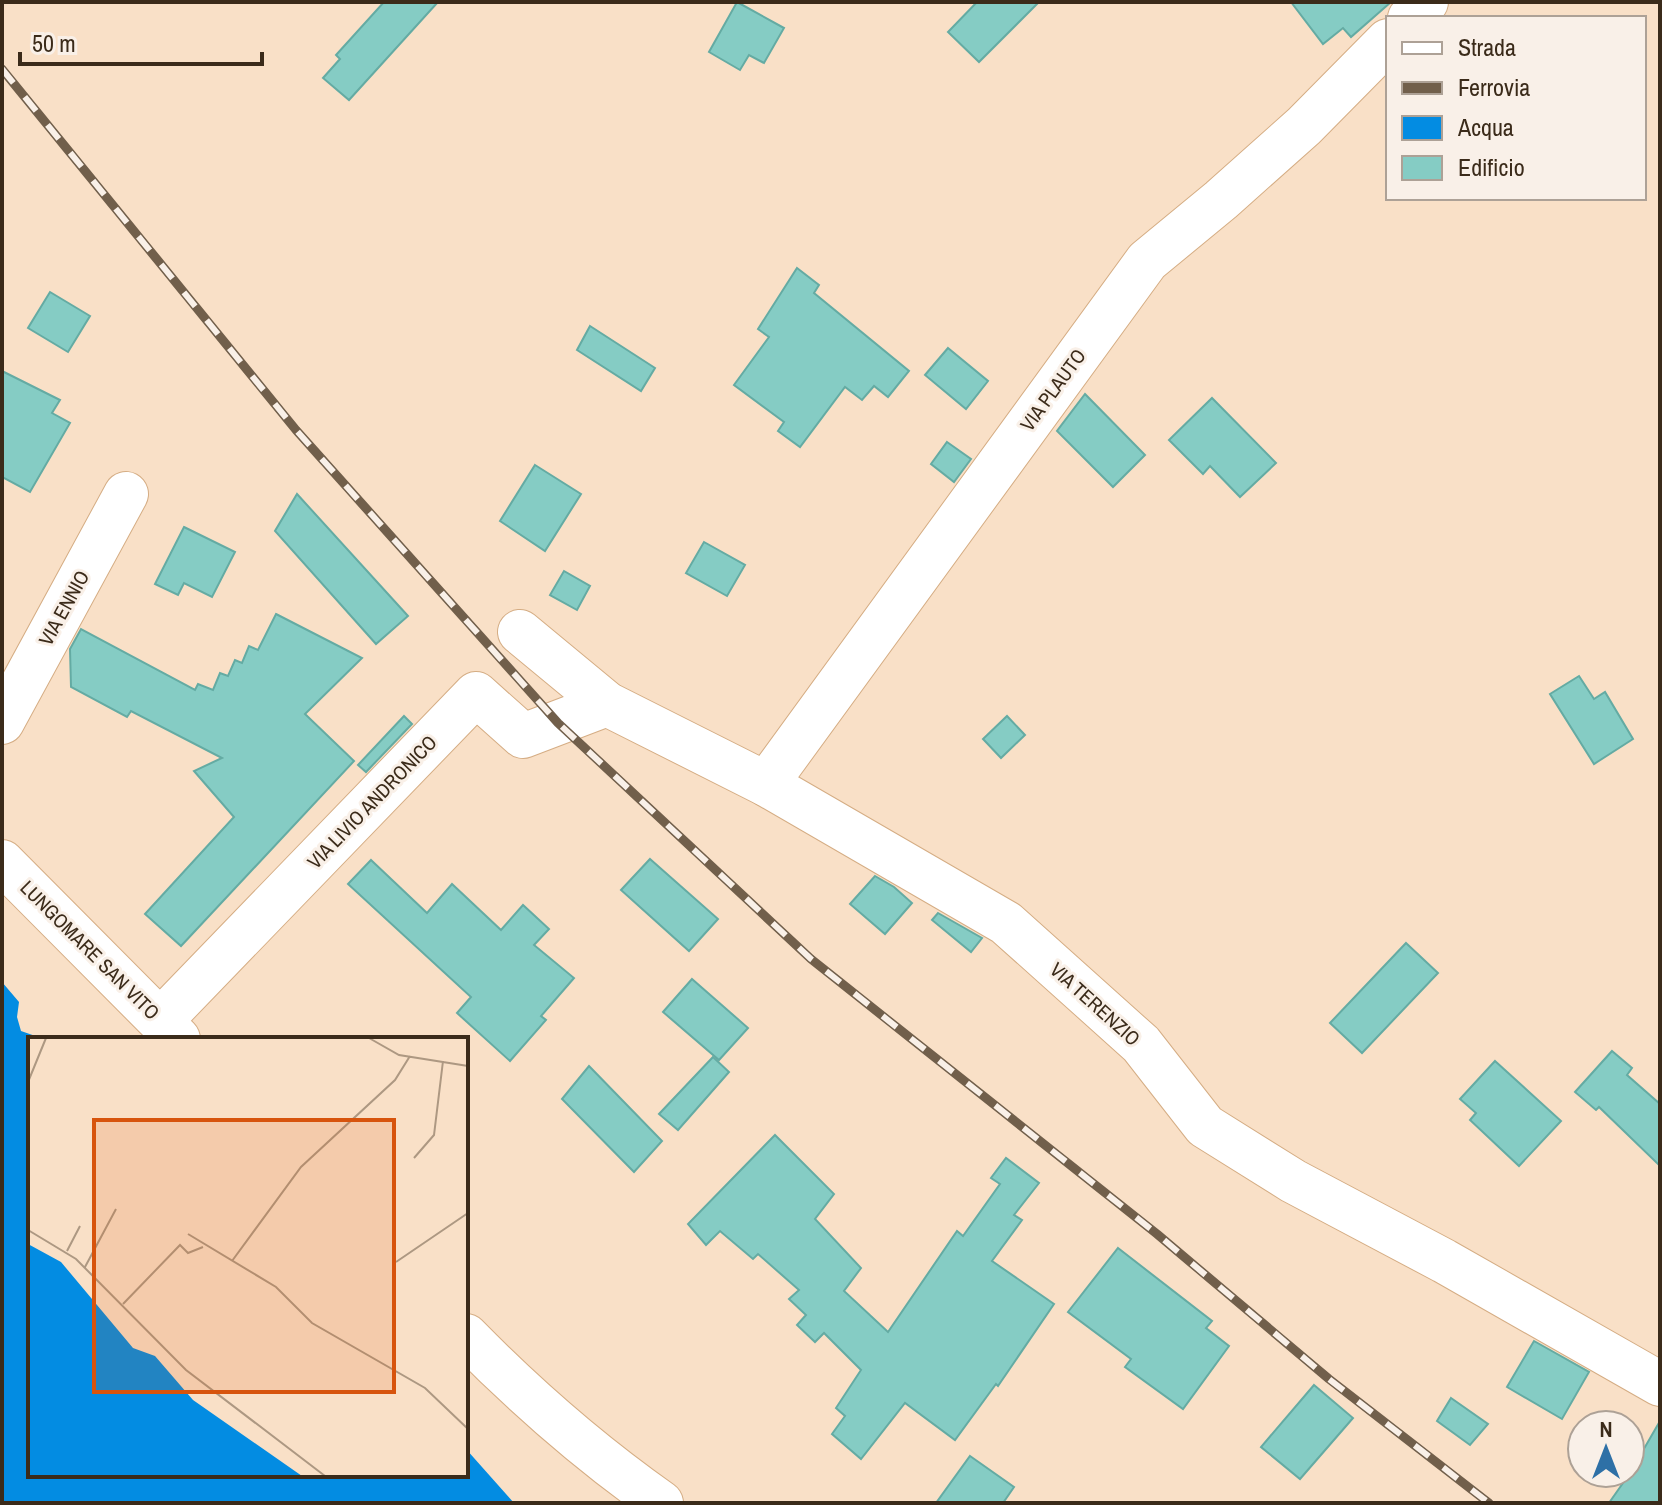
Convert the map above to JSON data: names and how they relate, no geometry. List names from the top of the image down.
{
  "streets": {
    "street": [
      "VIA PLAUTO",
      "VIA ENNIO",
      "VIA LIVIO ANDRONICO",
      "LUNGOMARE SAN VITO",
      "VIA TERENZIO"
    ]
  },
  "crossings": [
    ["VIA PLAUTO", "VIA TERENZIO"],
    ["VIA LIVIO ANDRONICO", "LUNGOMARE SAN VITO"],
    ["VIA LIVIO ANDRONICO", "VIA TERENZIO"]
  ],
  "legend": [
    "Strada",
    "Ferrovia",
    "Acqua",
    "Edificio"
  ],
  "scale_bar": "50 m",
  "north": "top"
}
